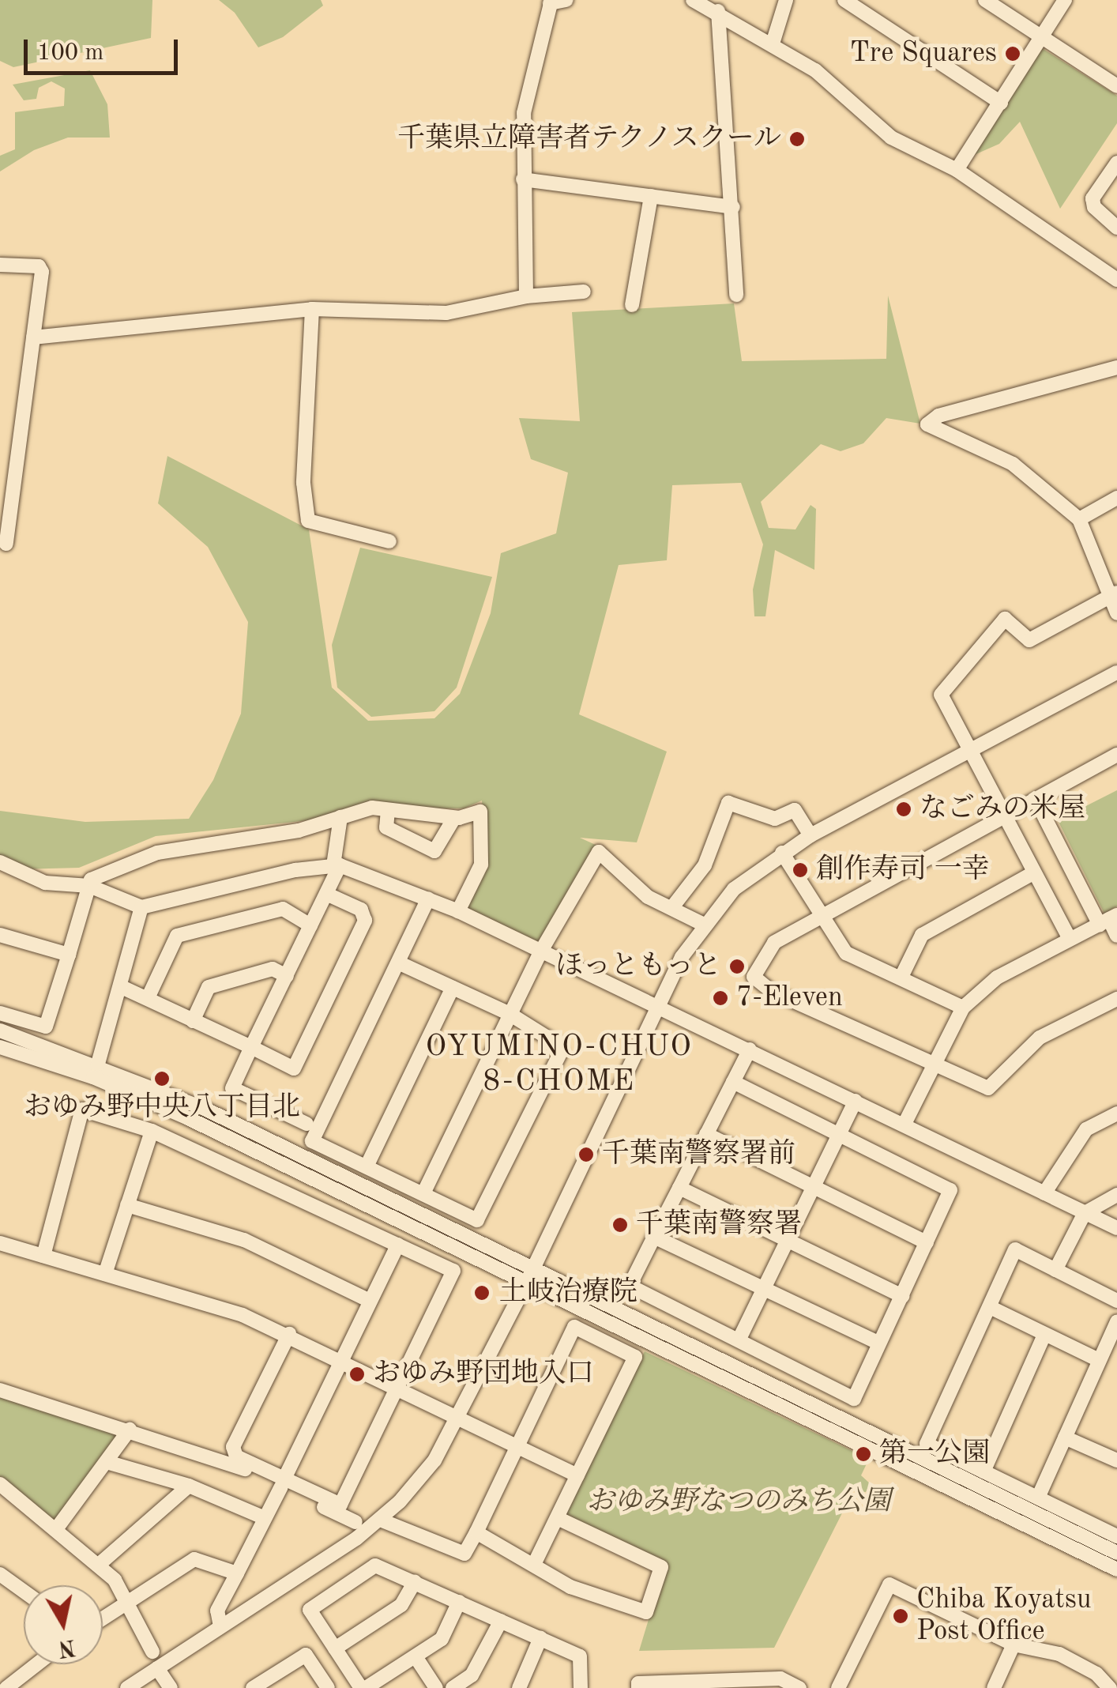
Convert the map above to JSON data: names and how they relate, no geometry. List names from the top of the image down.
{
  "districts": ["OYUMINO-CHUO 8-CHOME"],
  "parks": ["おゆみ野なつのみち公園"],
  "places": [
    "Tre Squares",
    "千葉県立障害者テクノスクール",
    "なごみの米屋",
    "創作寿司 一幸",
    "ほっともっと",
    "7-Eleven",
    "おゆみ野中央八丁目北",
    "千葉南警察署前",
    "千葉南警察署",
    "土岐治療院",
    "おゆみ野団地入口",
    "第一公園",
    "Chiba Koyatsu Post Office"
  ],
  "scale_bar": "100 m",
  "north": "bottom"
}
